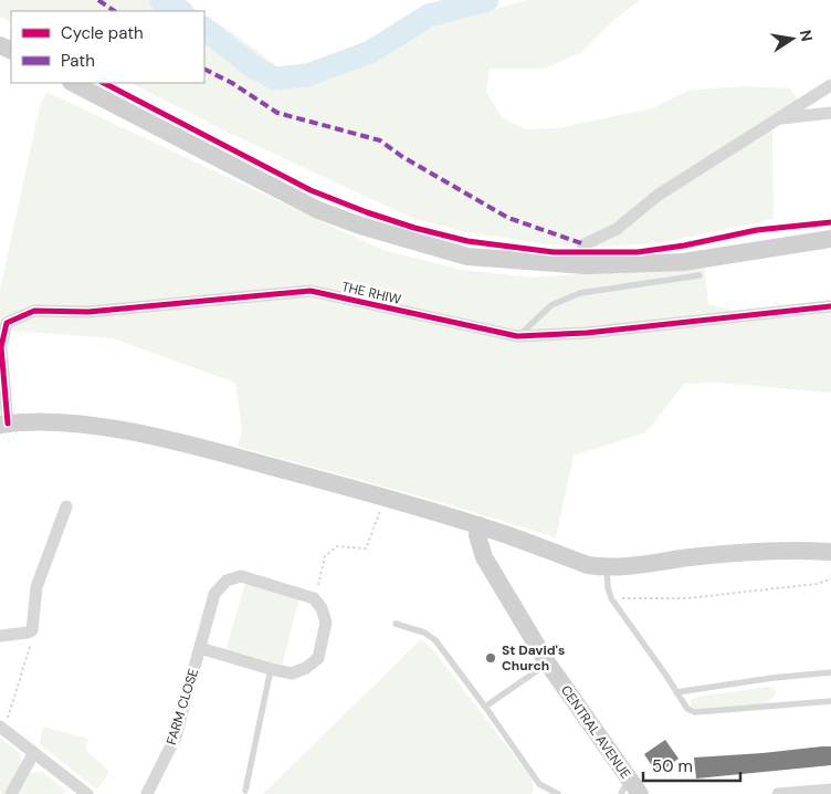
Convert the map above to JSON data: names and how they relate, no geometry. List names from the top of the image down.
{
  "streets": {
    "street": ["THE RHIW", "FARM CLOSE", "CENTRAL AVENUE"]
  },
  "places": ["St David's Church"],
  "legend": ["Cycle path", "Path"],
  "scale_bar": "50 m",
  "north": "right"
}
